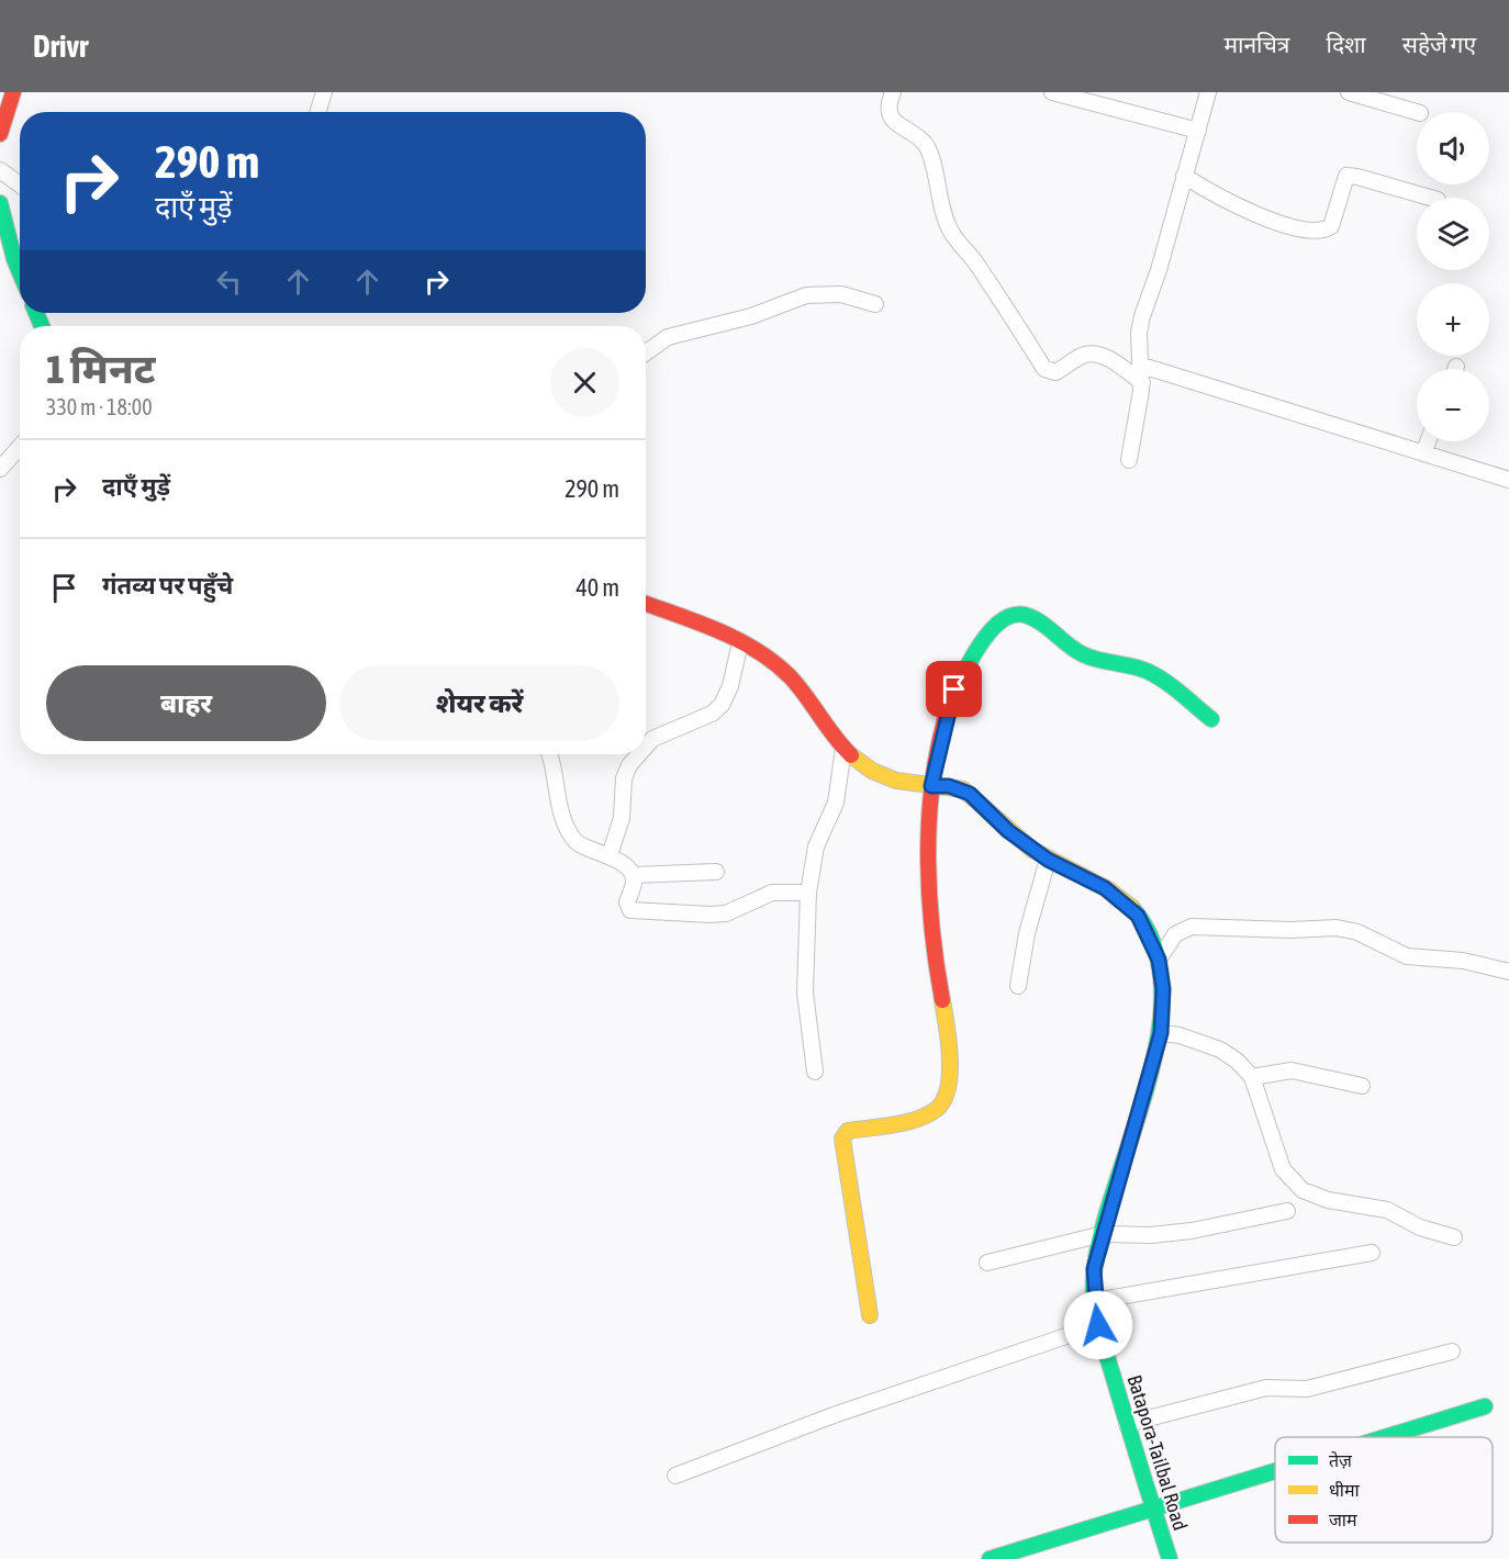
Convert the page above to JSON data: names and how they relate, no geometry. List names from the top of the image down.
{
  "streets": {
    "street": ["Batapora-Tailbal Road"]
  },
  "legend": ["तेज़", "धीमा", "जाम"],
  "page": {
    "header": "Drivr",
    "nav": ["मानचित्र", "दिशा", "सहेजे गए"],
    "map_buttons": ["+", "−"],
    "turn": ["290 m", "दाएँ मुड़ें"],
    "heading": ["1 मिनट", "330 m · 18:00"],
    "list": [
      {
        "name": "दाएँ मुड़ें",
        "value": "290 m"
      },
      {
        "name": "गंतव्य पर पहुँचे",
        "value": "40 m"
      }
    ],
    "buttons": ["बाहर", "शेयर करें"]
  }
}
